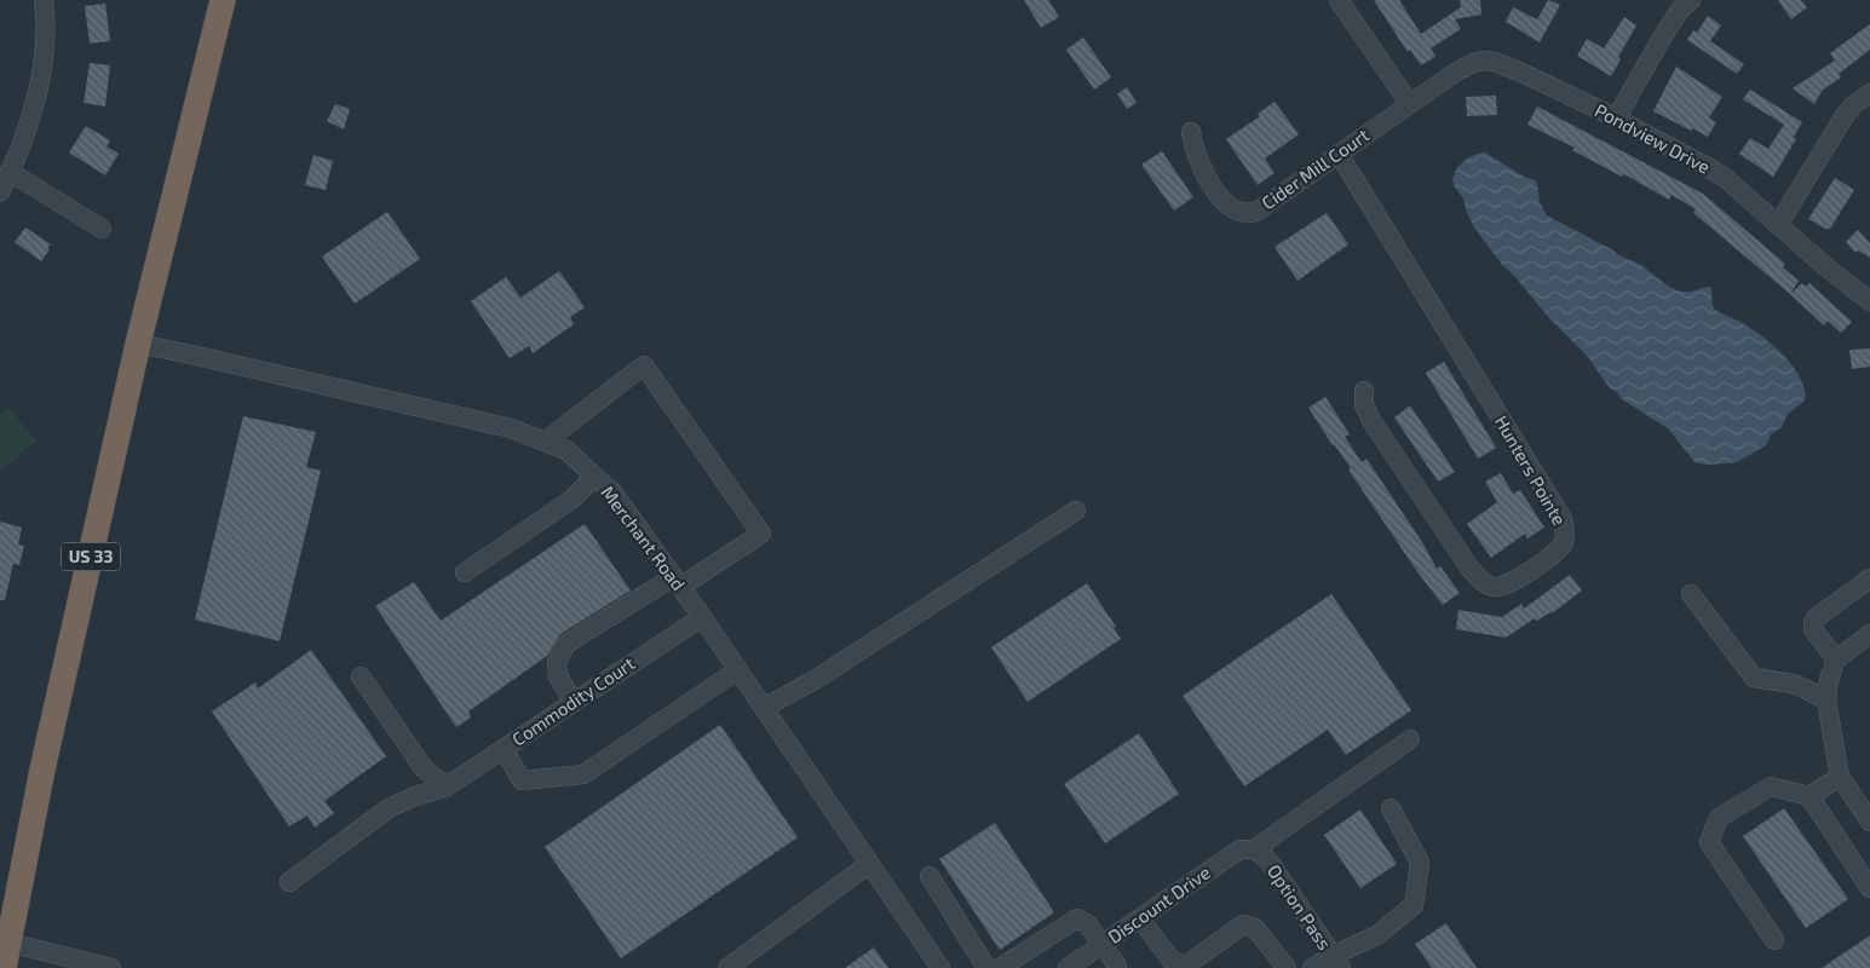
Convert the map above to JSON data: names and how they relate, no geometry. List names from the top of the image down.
{
  "streets": {
    "highway": ["US 33"],
    "street": [
      "Pondview Drive",
      "Cider Mill Court",
      "Hunters Pointe",
      "Merchant Road",
      "Commodity Court",
      "Discount Drive",
      "Option Pass"
    ]
  },
  "crossings": [
    ["Pondview Drive", "Cider Mill Court"],
    ["Cider Mill Court", "Hunters Pointe"],
    ["Merchant Road", "US 33"],
    ["Merchant Road", "Commodity Court"],
    ["Discount Drive", "Option Pass"]
  ]
}
